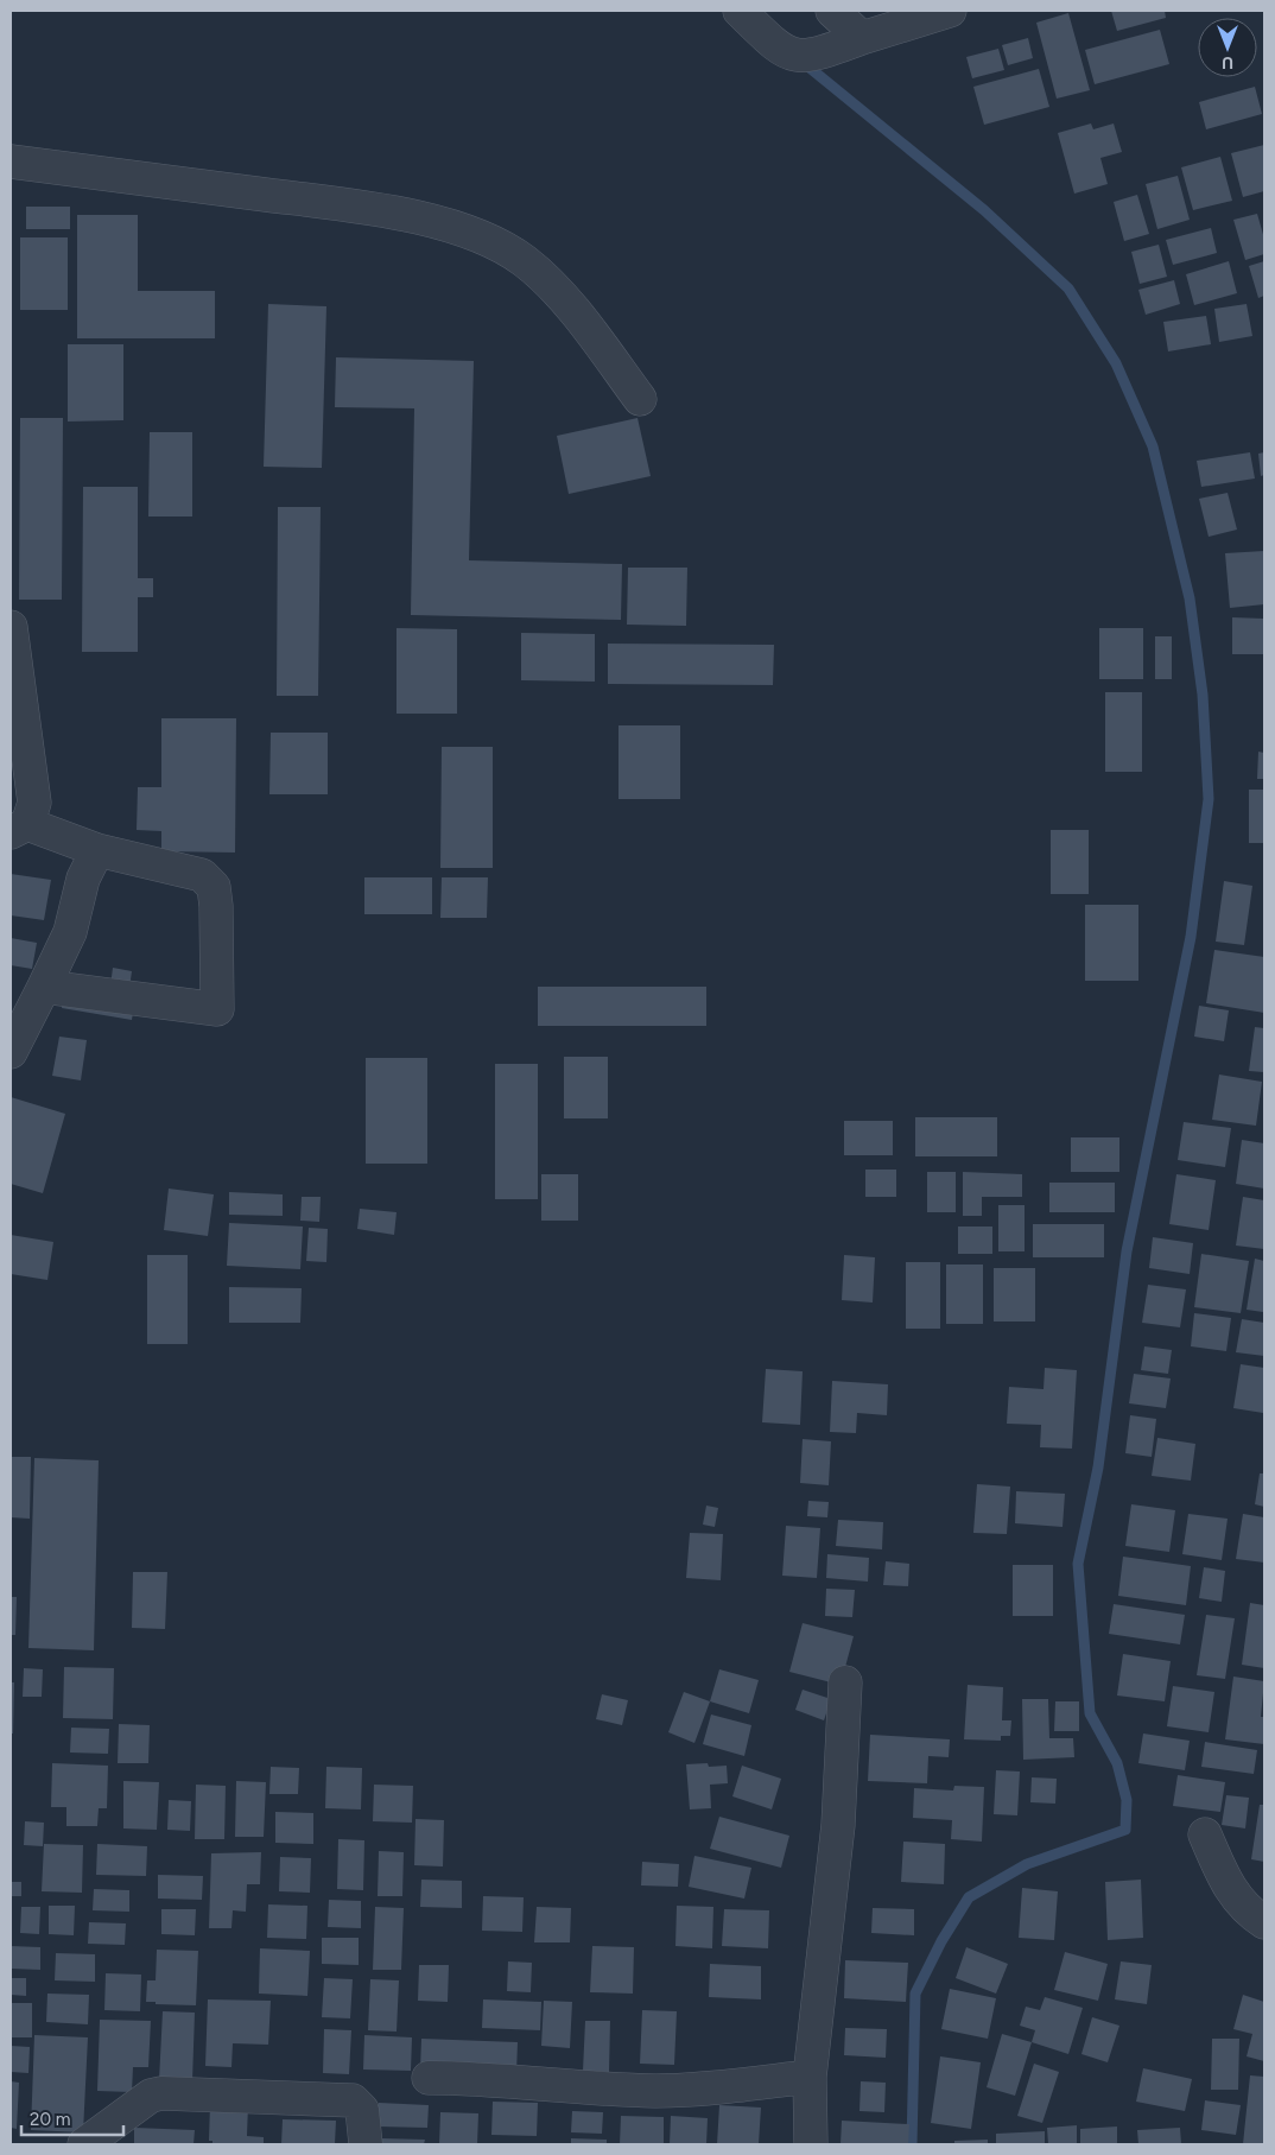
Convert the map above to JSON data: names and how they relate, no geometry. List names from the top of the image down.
{
  "scale_bar": "20 m",
  "north": "bottom"
}
